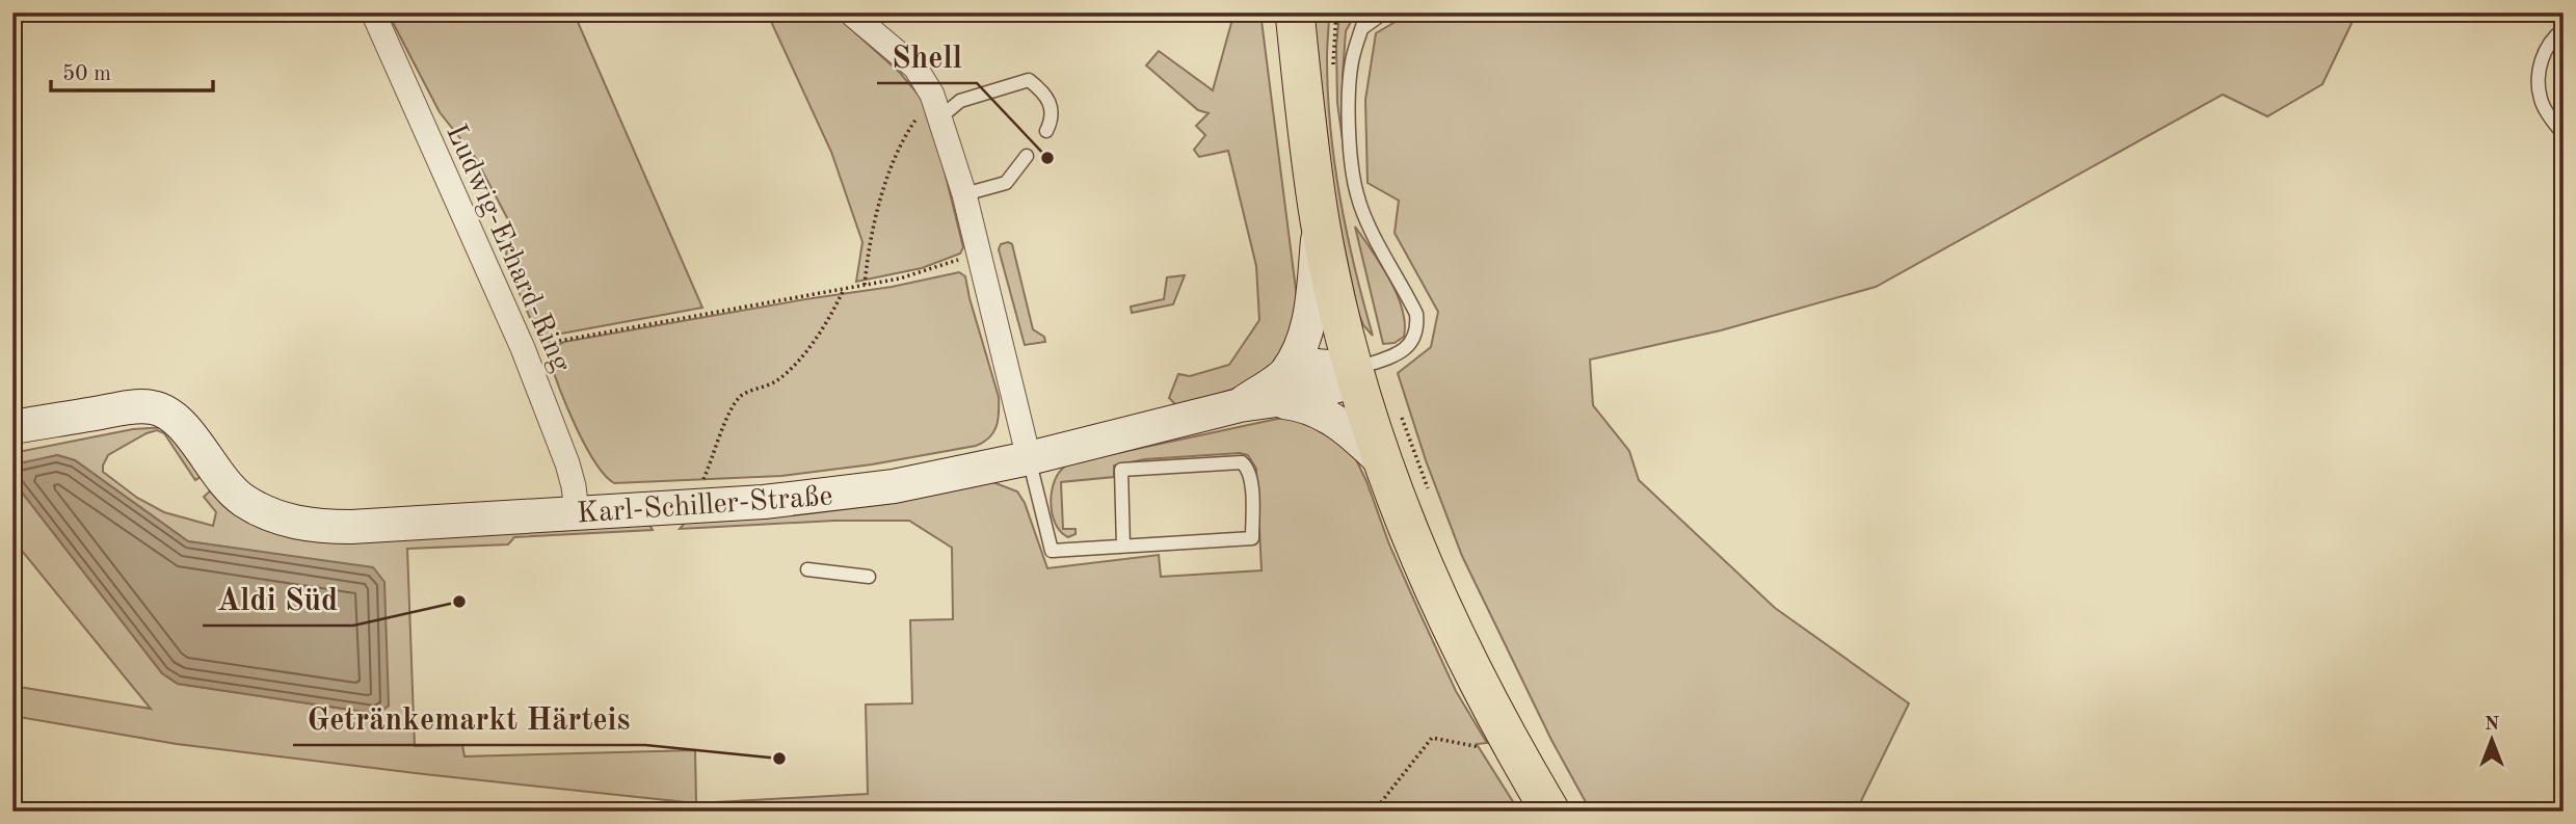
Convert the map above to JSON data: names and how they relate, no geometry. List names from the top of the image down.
{
  "streets": {
    "street": ["Ludwig-Erhard-Ring", "Karl-Schiller-Straße"]
  },
  "crossings": [
    ["Ludwig-Erhard-Ring", "Karl-Schiller-Straße"]
  ],
  "places": ["Shell", "Aldi Süd", "Getränkemarkt Härteis"],
  "scale_bar": "50 m",
  "north": "top"
}
